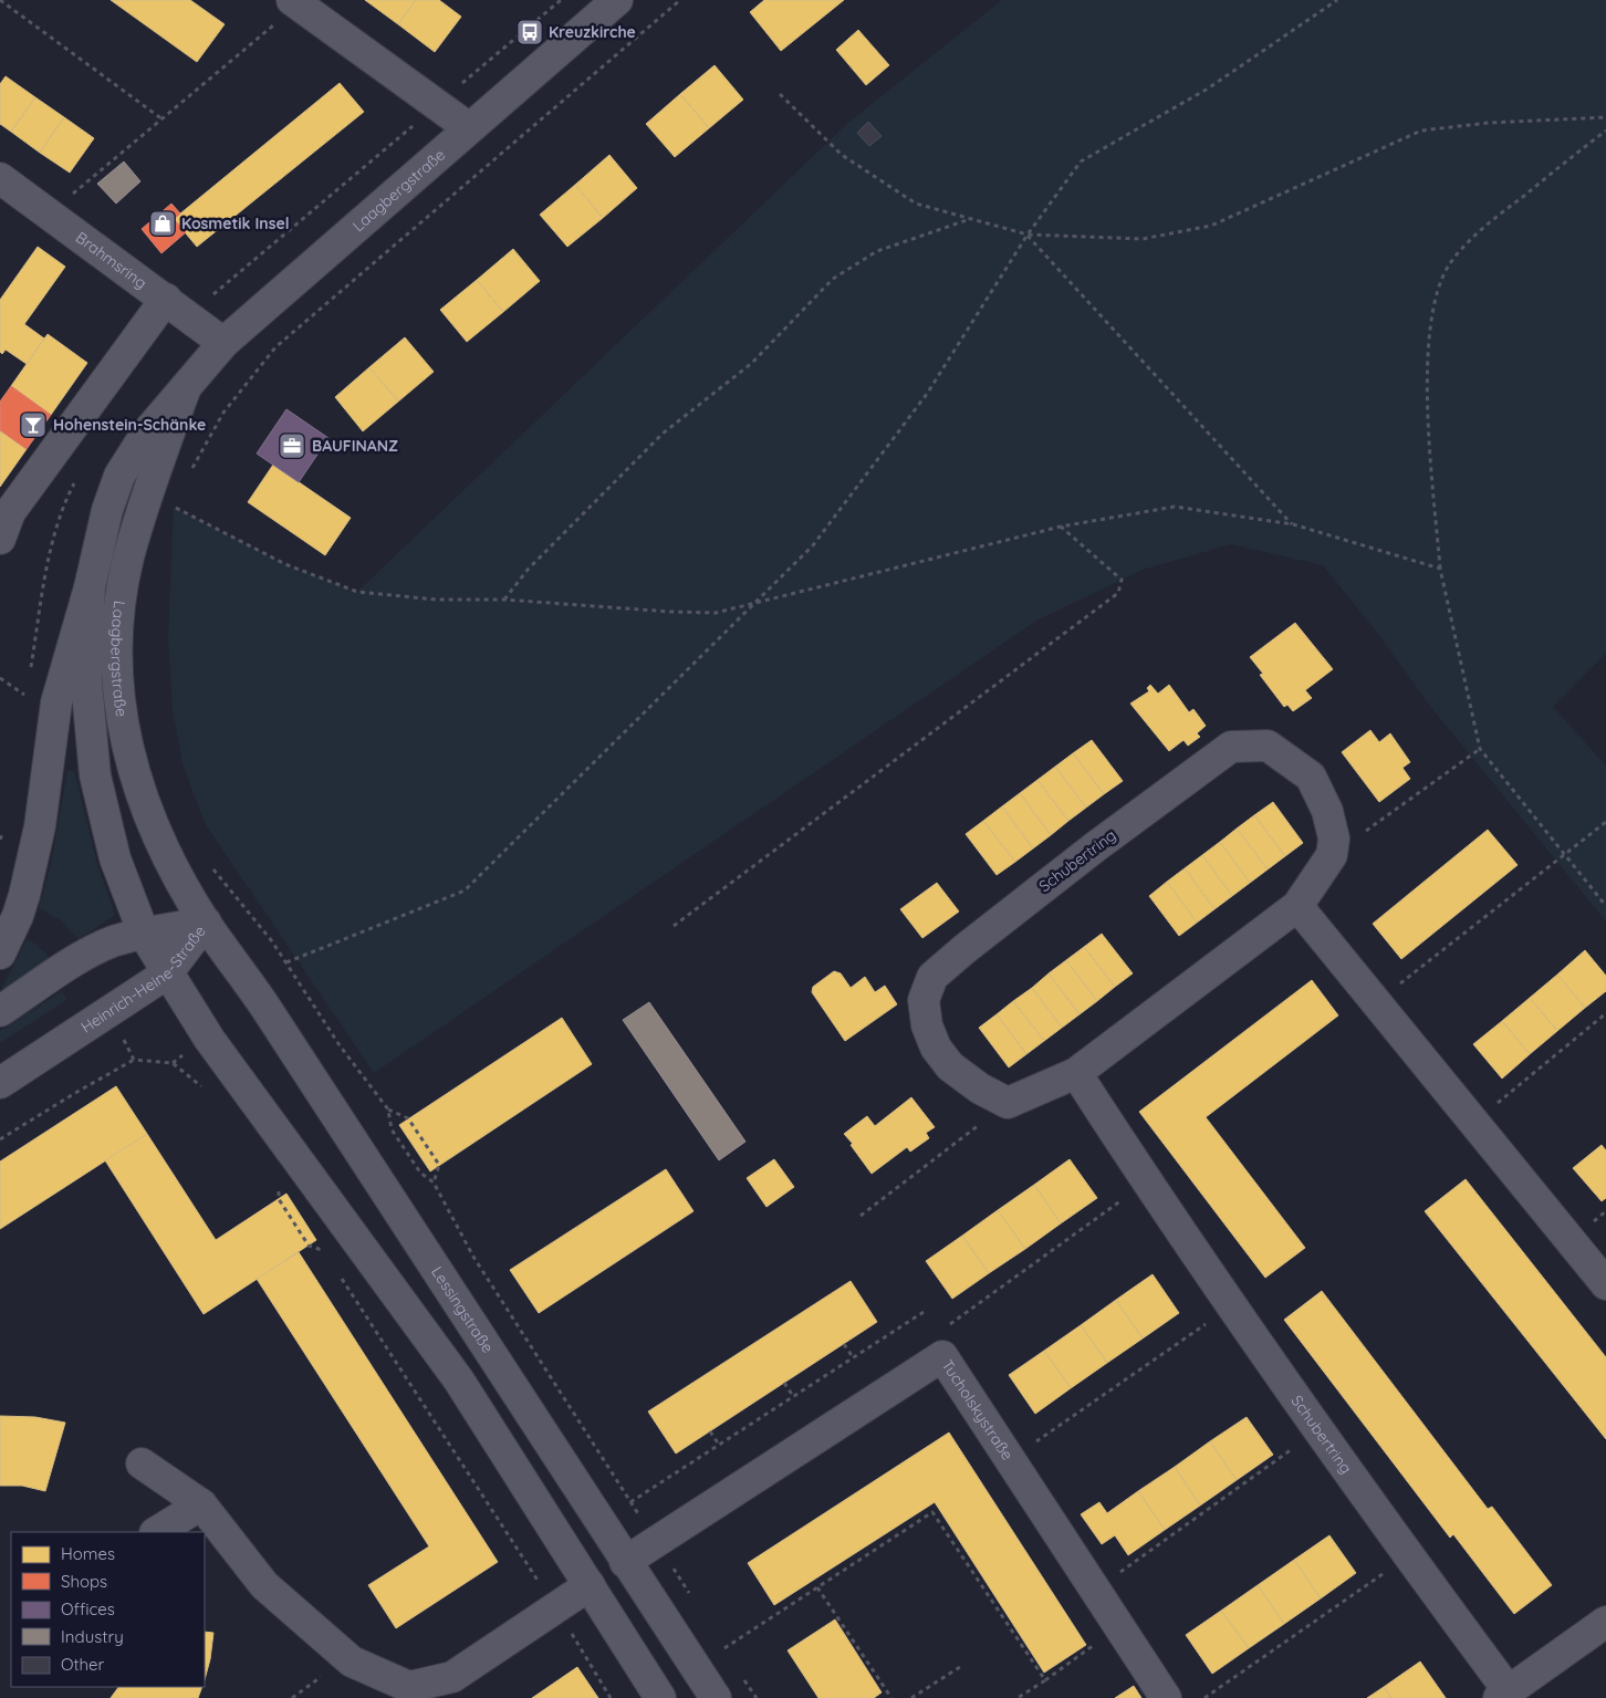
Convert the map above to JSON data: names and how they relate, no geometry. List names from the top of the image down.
{
  "streets": {
    "street": [
      "Laagbergstraße",
      "Brahmsring",
      "Schubertring",
      "Heinrich-Heine-Straße",
      "Lessingstraße",
      "Tucholskystraße"
    ]
  },
  "crossings": [
    ["Laagbergstraße", "Brahmsring"],
    ["Laagbergstraße", "Heinrich-Heine-Straße"],
    ["Laagbergstraße", "Lessingstraße"],
    ["Heinrich-Heine-Straße", "Lessingstraße"],
    ["Lessingstraße", "Tucholskystraße"]
  ],
  "places": {
    "bus stop": ["Kreuzkirche"],
    "shop": ["Kosmetik Insel"],
    "bar": ["Hohenstein-Schänke"],
    "office": ["BAUFINANZ"]
  },
  "legend": [
    "Homes",
    "Shops",
    "Offices",
    "Industry",
    "Other"
  ]
}
